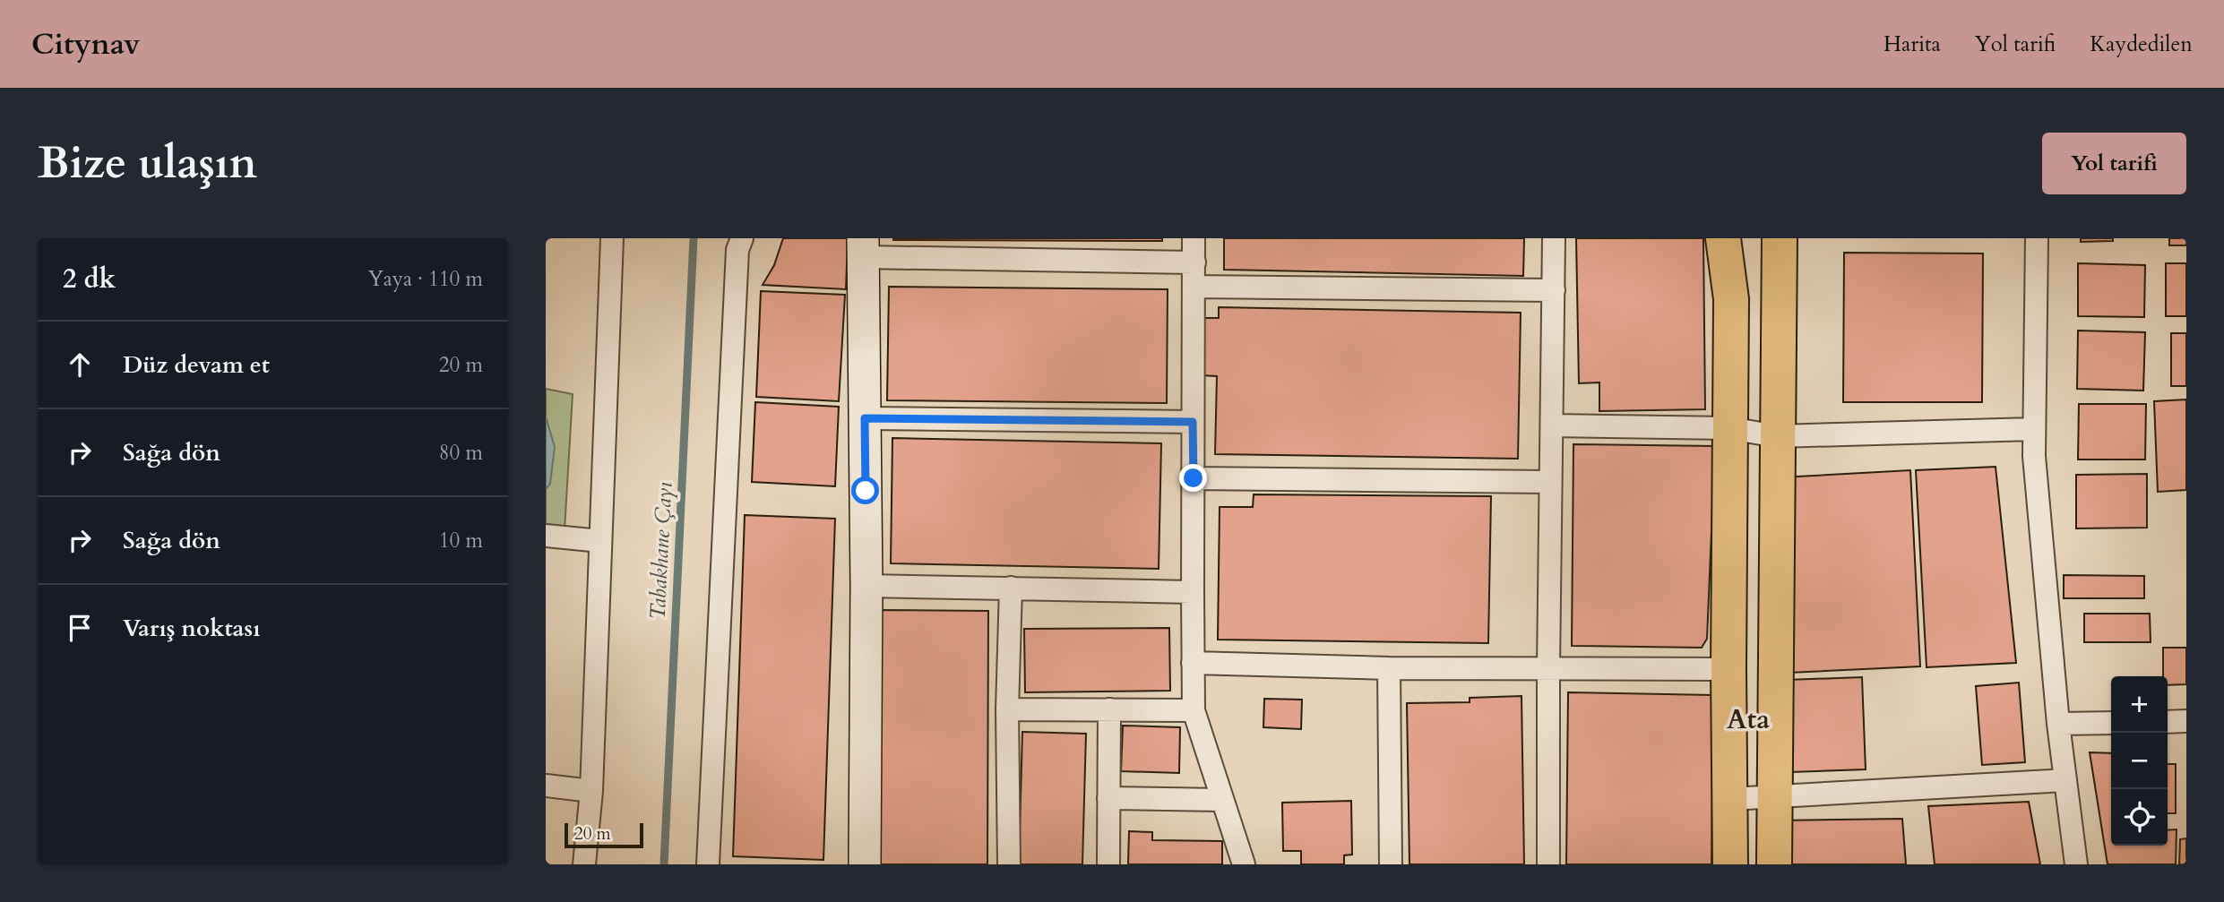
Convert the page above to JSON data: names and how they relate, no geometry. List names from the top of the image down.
{
  "districts": ["Ata"],
  "water": ["Tabakhane Çayı"],
  "scale_bar": "20 m",
  "page": {
    "header": "Citynav",
    "nav": ["Harita", "Yol tarifi", "Kaydedilen"],
    "buttons": "Yol tarifi",
    "title": "Bize ulaşın",
    "heading": ["2 dk", "Yaya · 110 m"],
    "list": [
      ["Düz devam et", "20 m"],
      ["Sağa dön", "80 m"],
      ["Sağa dön", "10 m"],
      "Varış noktası"
    ],
    "map_buttons": ["+", "−"],
    "scale": "20 m"
  }
}
